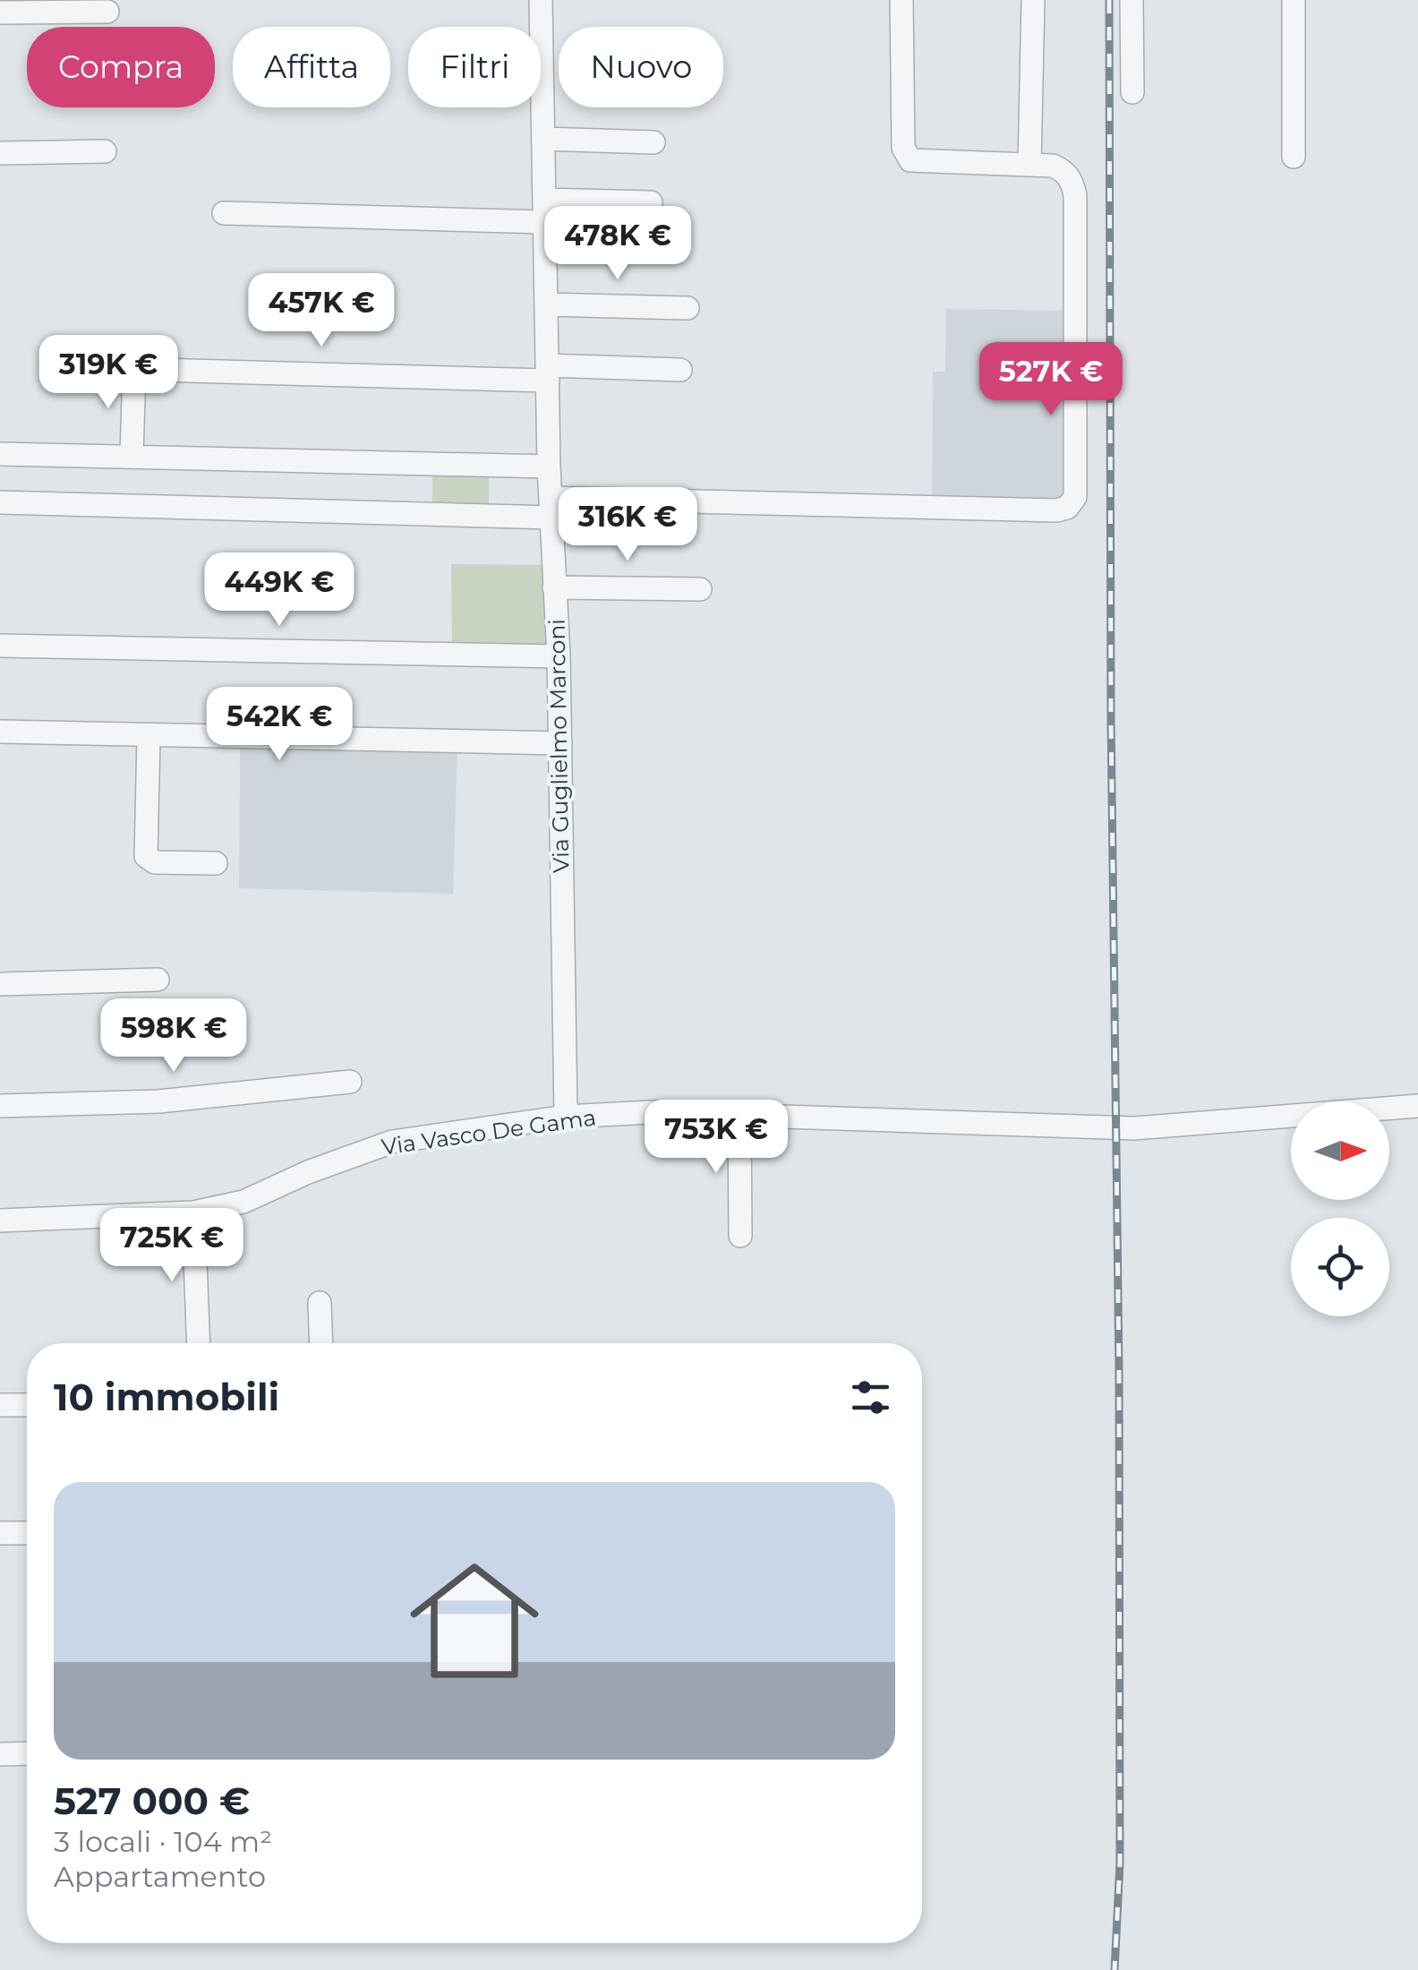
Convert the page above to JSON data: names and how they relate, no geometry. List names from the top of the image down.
{
  "streets": {
    "street": ["Via Guglielmo Marconi", "Via Vasco De Gama"]
  },
  "crossings": [
    ["Via Guglielmo Marconi", "Via Vasco De Gama"]
  ],
  "north": "right",
  "page": {
    "chip": [
      "Compra",
      "Affitta",
      "Filtri",
      "Nuovo"
    ],
    "price": [
      "478K €",
      "457K €",
      "319K €",
      "527K €",
      "316K €",
      "449K €",
      "542K €",
      "598K €",
      "753K €",
      "725K €"
    ],
    "heading": "10 immobili",
    "list": [
      {
        "name": "527 000 €",
        "note": "3 locali · 104 m² · Appartamento"
      }
    ]
  }
}
